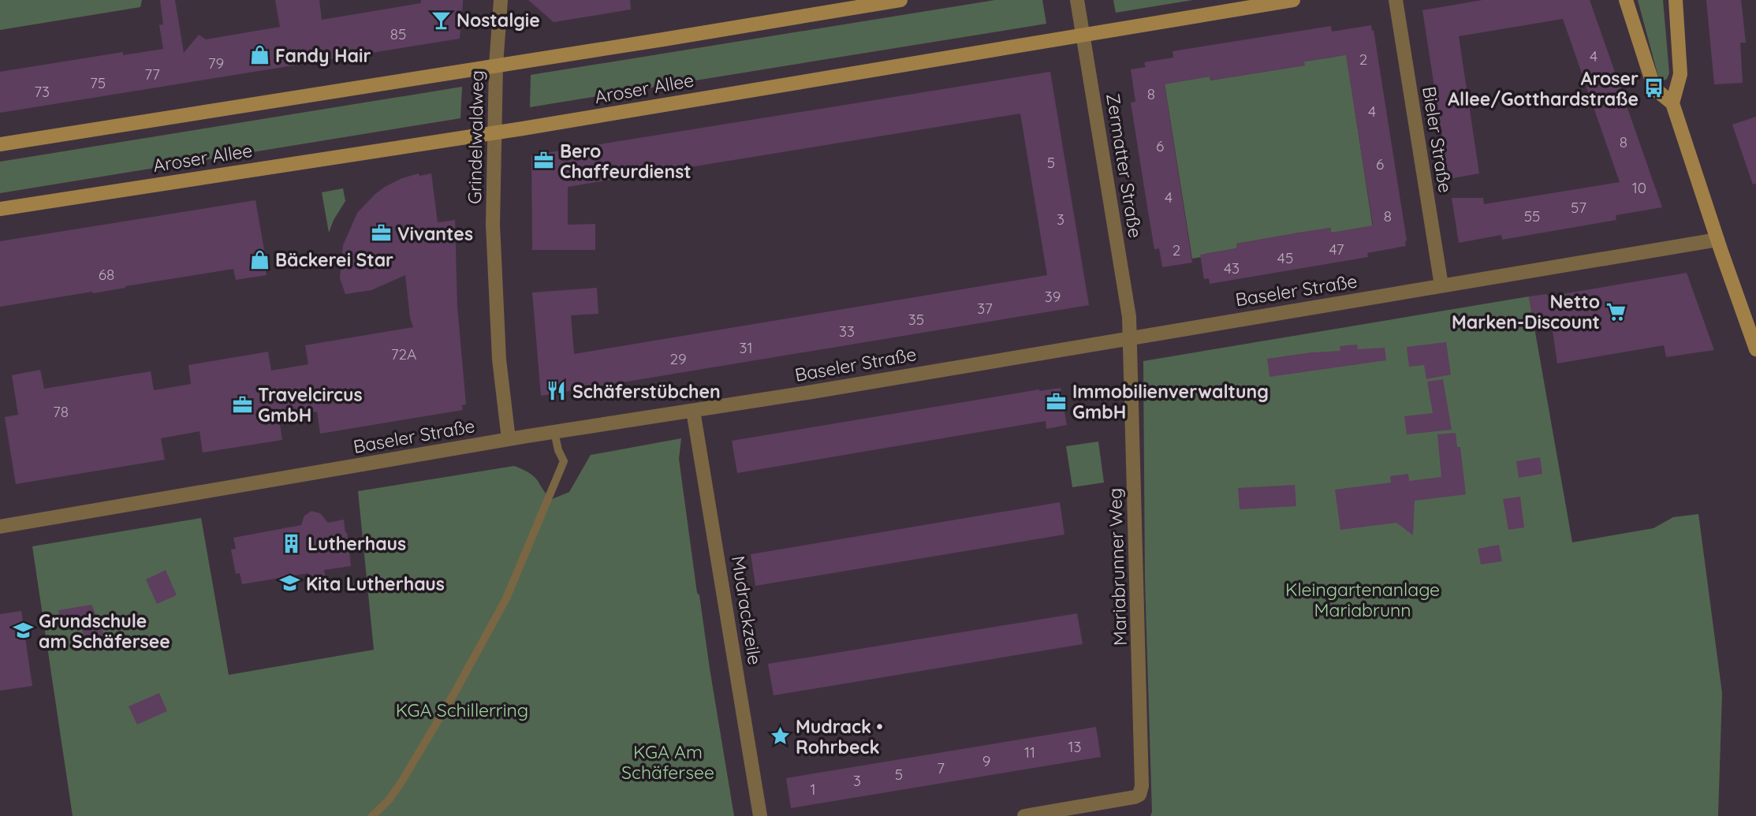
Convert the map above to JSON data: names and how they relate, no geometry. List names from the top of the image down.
{
  "streets": {
    "main road": ["Aroser Allee"],
    "street": [
      "Grindelwaldweg",
      "Bieler Straße",
      "Zermatter Straße",
      "Baseler Straße",
      "Mariabrunner Weg",
      "Mudrackzeile"
    ]
  },
  "crossings": [
    ["Aroser Allee", "Grindelwaldweg"],
    ["Aroser Allee", "Zermatter Straße"],
    ["Grindelwaldweg", "Baseler Straße"],
    ["Bieler Straße", "Baseler Straße"],
    ["Zermatter Straße", "Baseler Straße"],
    ["Zermatter Straße", "Mariabrunner Weg"],
    ["Baseler Straße", "Mariabrunner Weg"],
    ["Baseler Straße", "Mudrackzeile"]
  ],
  "parks": ["Kleingartenanlage Mariabrunn", "KGA Schillerring", "KGA Am Schäfersee"],
  "places": {
    "bar": ["Nostalgie"],
    "shop": ["Fandy Hair", "Bäckerei Star"],
    "bus stop": ["Aroser Allee/Gotthardstraße"],
    "office": [
      "Bero Chaffeurdienst",
      "Vivantes",
      "Immobilienverwaltung GmbH",
      "Travelcircus GmbH"
    ],
    "supermarket": ["Netto Marken-Discount"],
    "restaurant": ["Schäferstübchen"],
    "building": ["Lutherhaus"],
    "school or university": ["Kita Lutherhaus", "Grundschule am Schäfersee"],
    "place": ["Mudrack • Rohrbeck"]
  },
  "house_numbers": [
    "85",
    "4",
    "2",
    "79",
    "77",
    "75",
    "73",
    "8",
    "4",
    "8",
    "6",
    "5",
    "6",
    "10",
    "4",
    "57",
    "8",
    "55",
    "3",
    "47",
    "2",
    "45",
    "43",
    "68",
    "39",
    "37",
    "35",
    "33",
    "31",
    "72A",
    "29",
    "78",
    "13",
    "11",
    "9",
    "7",
    "5",
    "3",
    "1"
  ]
}
